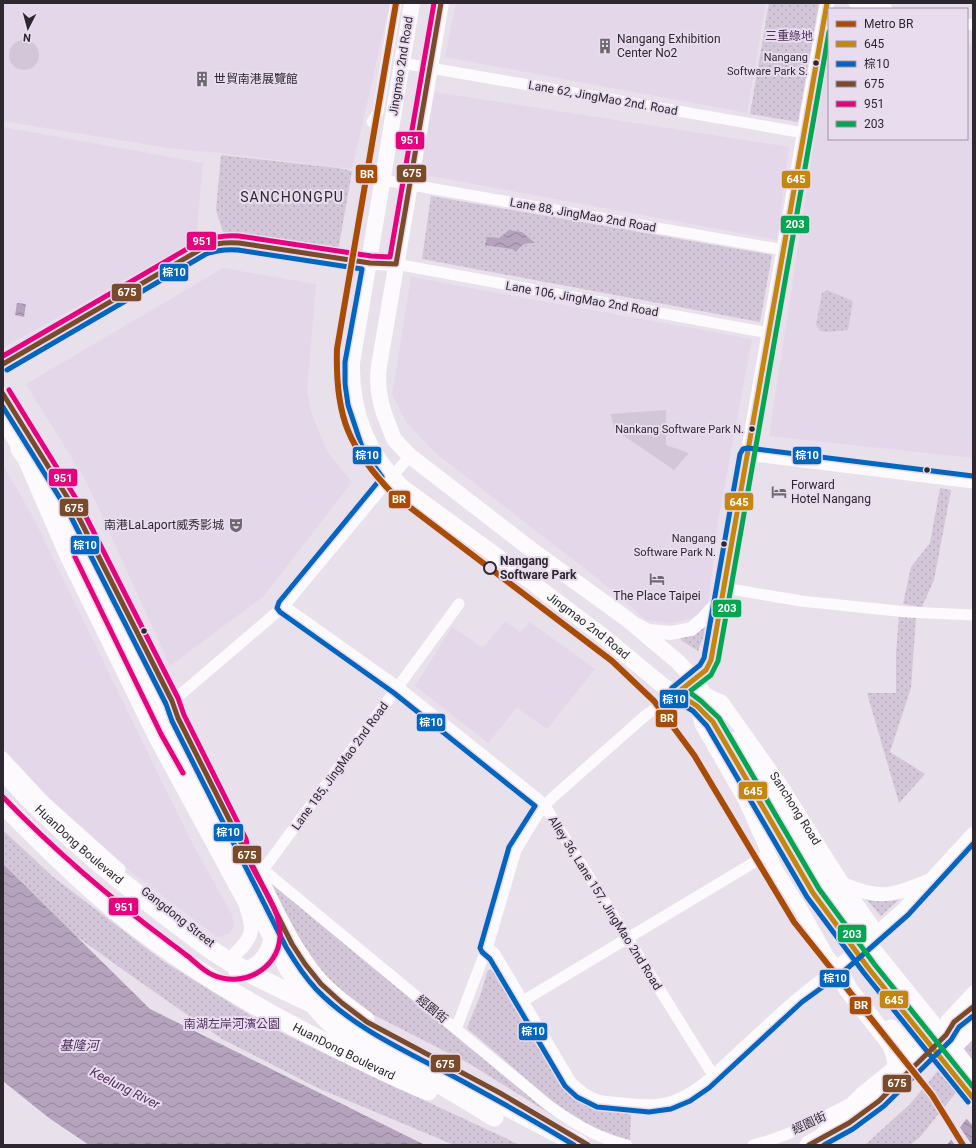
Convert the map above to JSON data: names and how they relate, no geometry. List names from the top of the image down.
{
  "streets": {
    "highway": ["HuanDong Boulevard"],
    "main road": ["Jingmao 2nd Road"],
    "street": [
      "Lane 62, JingMao 2nd. Road",
      "Lane 88, JingMao 2nd Road",
      "Lane 106, JingMao 2nd Road",
      "Lane 185, JingMao 2nd Road",
      "Sanchong Road",
      "Alley 36, Lane 157, JingMao 2nd Road",
      "Gangdong Street",
      "經園街"
    ]
  },
  "crossings": [
    ["Jingmao 2nd Road", "Lane 62, JingMao 2nd. Road"],
    ["Jingmao 2nd Road", "Lane 88, JingMao 2nd Road"],
    ["Jingmao 2nd Road", "Sanchong Road"],
    ["Lane 185, JingMao 2nd Road", "Alley 36, Lane 157, JingMao 2nd Road"],
    ["Lane 185, JingMao 2nd Road", "經園街"]
  ],
  "districts": ["SANCHONGPU"],
  "water": ["基隆河", "Keelung River"],
  "parks": ["三重綠地", "南湖左岸河濱公園"],
  "places": {
    "building": ["Nangang Exhibition Center No2", "世貿南港展覽館"],
    "other": [
      "Nangang Software Park S.",
      "Nankang Software Park N.",
      "Nangang Software Park N.",
      "Nangang Software Park"
    ],
    "hotel": ["Forward Hotel Nangang", "The Place Taipei"],
    "theatre": ["南港LaLaport威秀影城"]
  },
  "lines": [
    "metro line BR",
    "transit line 645",
    "transit line 675",
    "transit line 951",
    "transit line 203",
    "transit line 棕10"
  ],
  "legend": [
    "Metro BR",
    "645",
    "棕10",
    "675",
    "951",
    "203"
  ],
  "north": "bottom"
}
